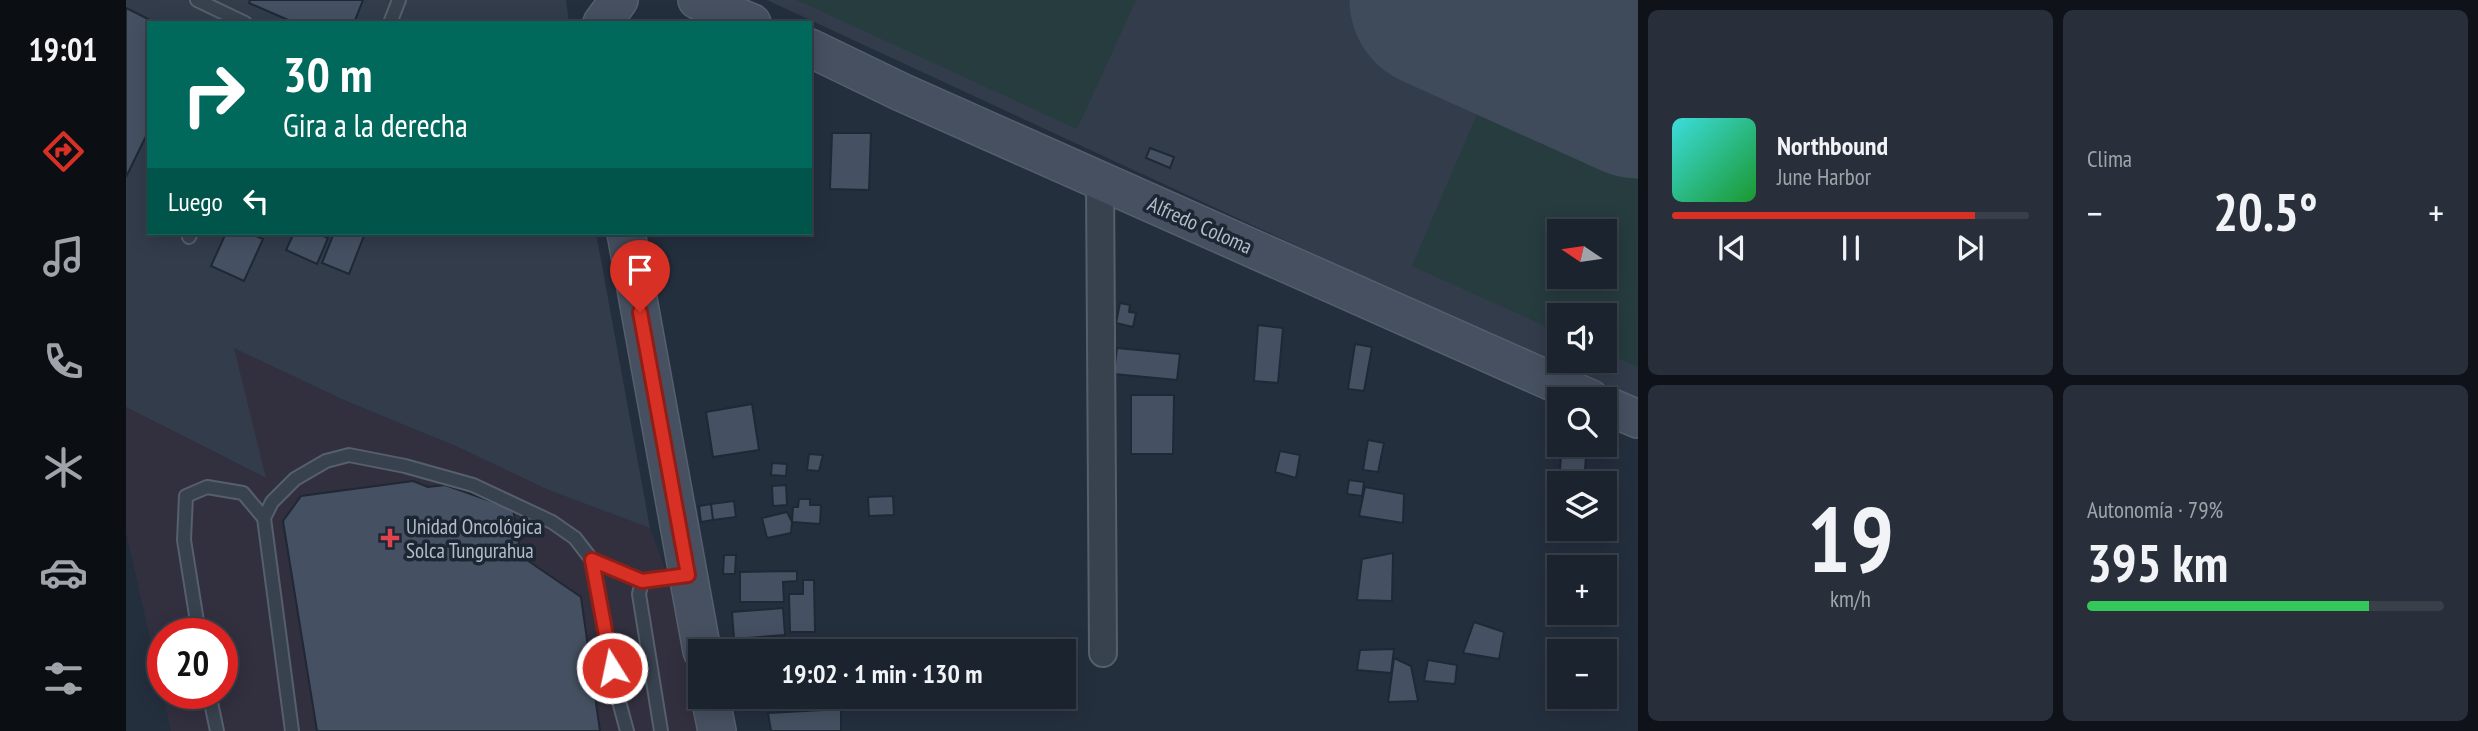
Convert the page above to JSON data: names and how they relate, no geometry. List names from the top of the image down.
{
  "streets": {
    "street": ["Alfredo Coloma"]
  },
  "places": {
    "health": ["Unidad Oncológica Solca Tungurahua"]
  },
  "north": "left",
  "page": {
    "tabs": "19:01",
    "tile": [
      "Clima",
      ["19", "km/h"],
      ["Autonomía · 79%", "395 km"]
    ],
    "turn": ["30 m", "Gira a la derecha"],
    "song": ["Northbound", "June Harbor"],
    "then": "Luego",
    "heat": ["−", "20.5°", "+"],
    "map_buttons": ["+", "−"],
    "limit": "20",
    "trip": "19:02 · 1 min · 130 m"
  }
}
